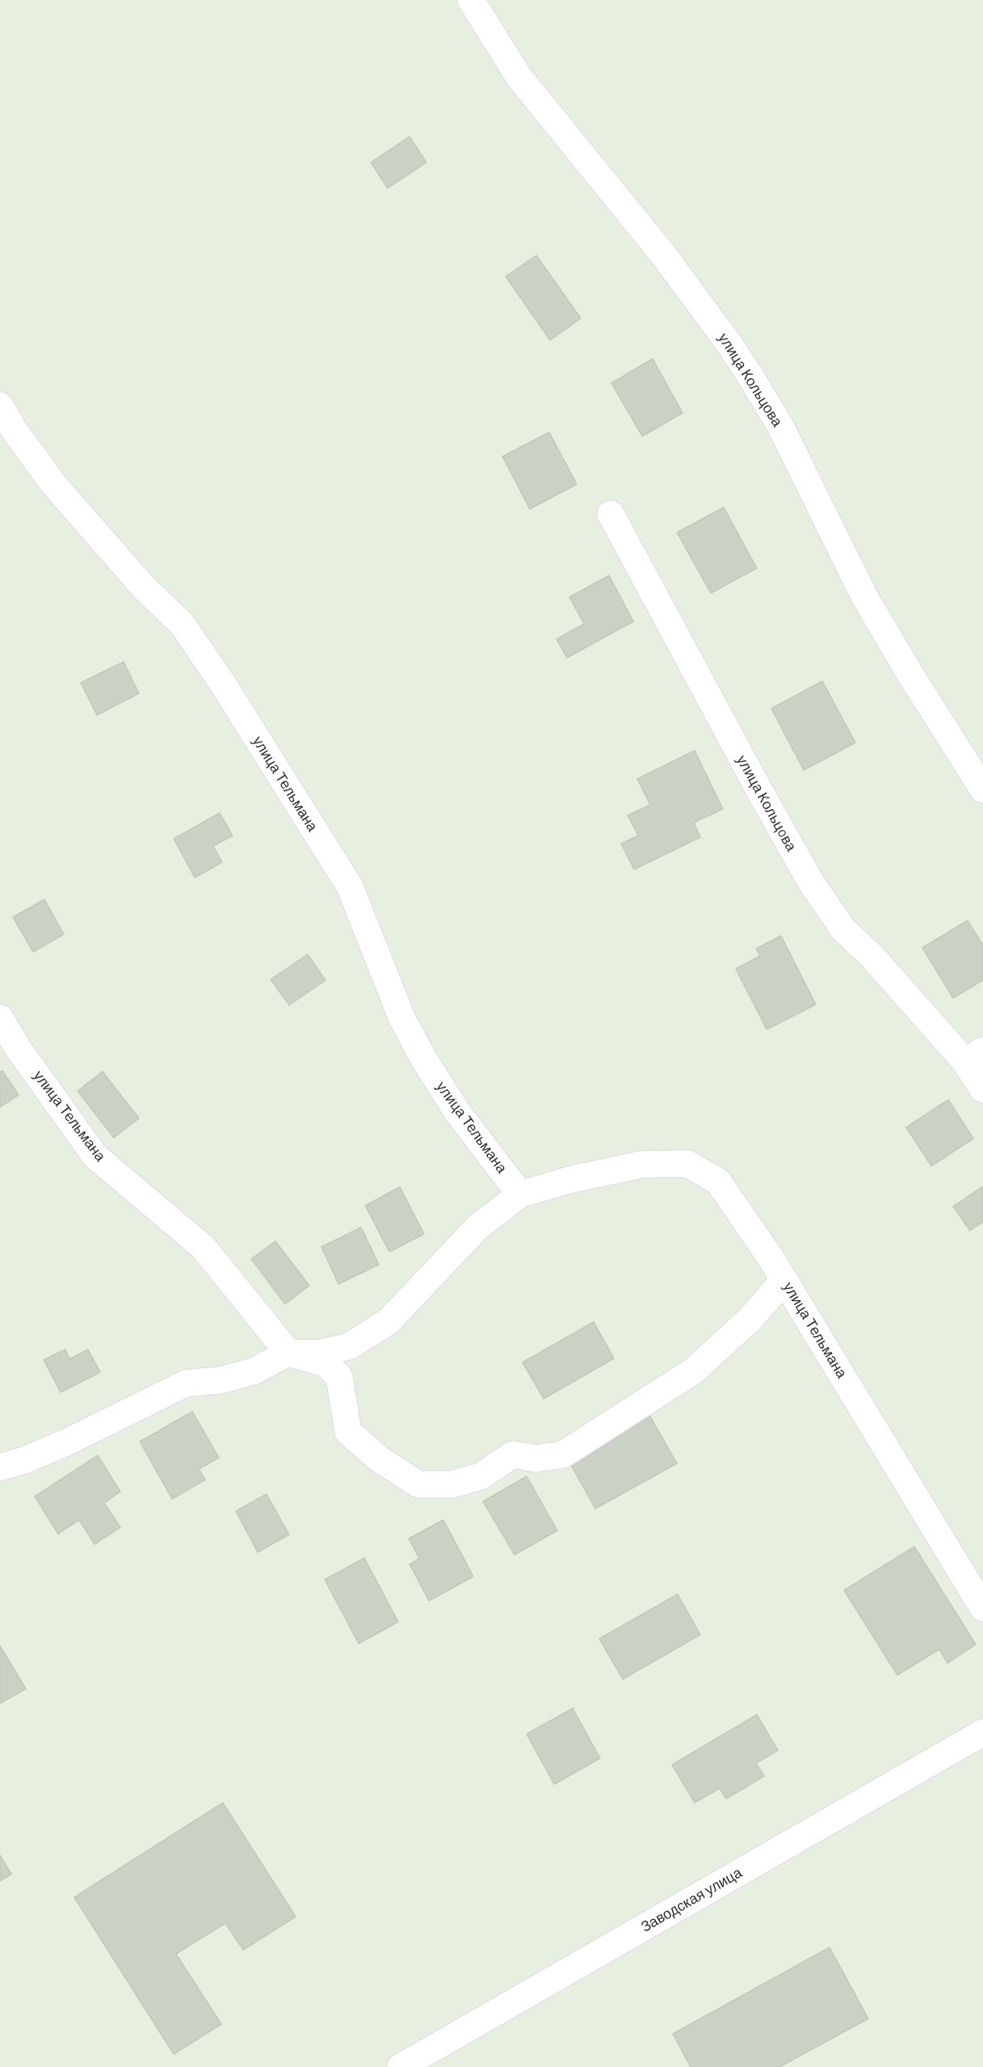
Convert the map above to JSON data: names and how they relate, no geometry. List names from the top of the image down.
{
  "streets": {
    "street": [
      "улица Кольцова",
      "улица Тельмана",
      "улица Кольцoва",
      "Заводская улица"
    ]
  }
}
